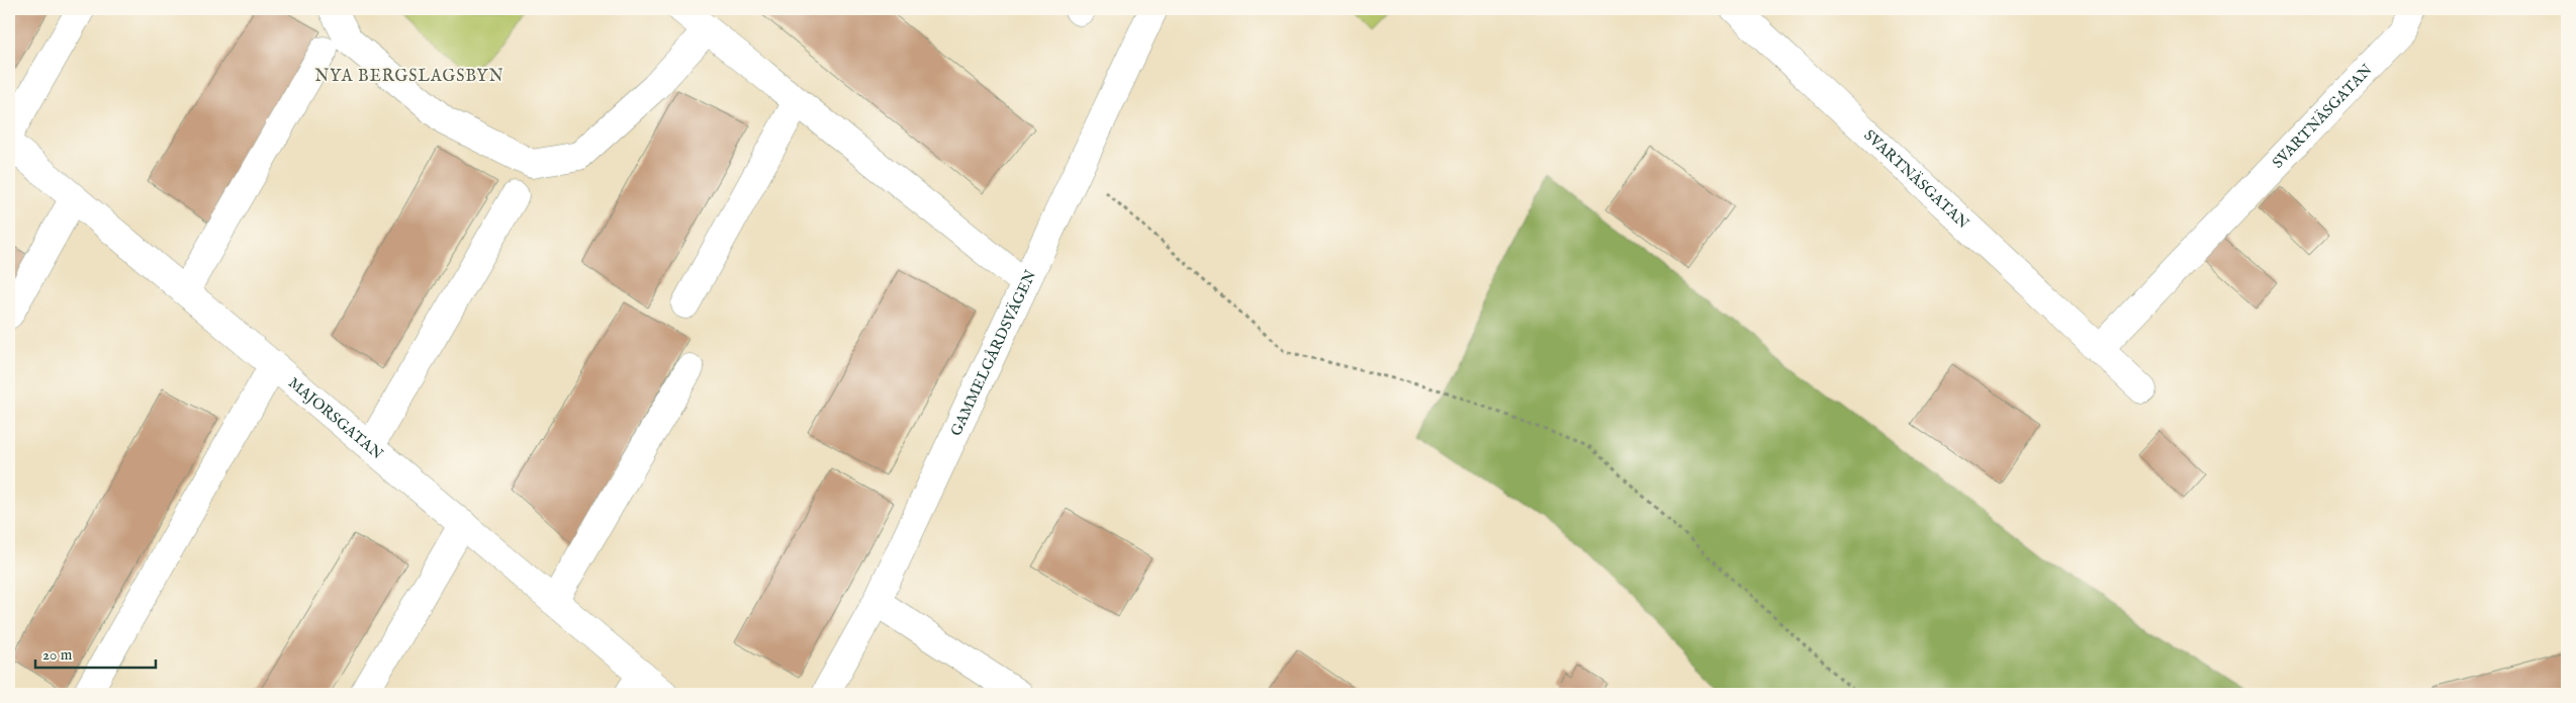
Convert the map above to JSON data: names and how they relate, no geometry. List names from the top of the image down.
{
  "streets": {
    "street": ["SVARTNÄSGATAN", "GAMMELGÅRDSVÄGEN", "MAJORSGATAN"]
  },
  "districts": ["NYA BERGSLAGSBYN"],
  "scale_bar": "20 m"
}
